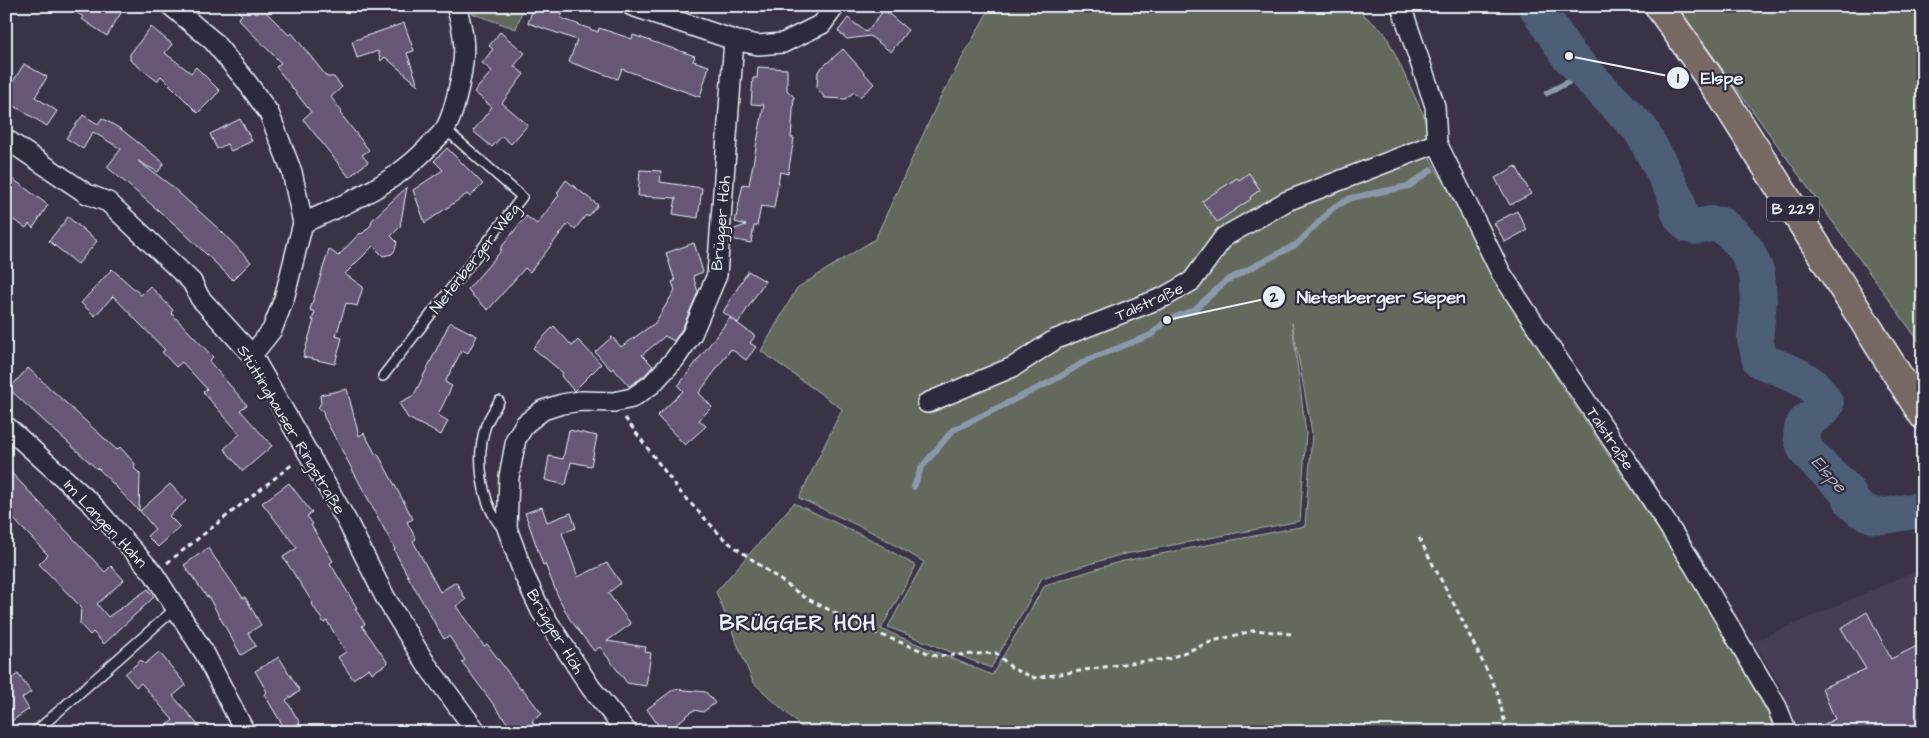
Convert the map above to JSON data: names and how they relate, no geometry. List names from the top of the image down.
{
  "streets": {
    "main road": ["B 229"],
    "street": [
      "Brügger Höh",
      "Talstraße",
      "Stüttinghauser Ringstraße",
      "Im Langen Hahn"
    ],
    "lane": ["Nietenberger Weg"]
  },
  "districts": ["BRÜGGER HÖH"],
  "water": ["Elspe"],
  "places": ["Elspe", "Nietenberger Siepen"]
}
